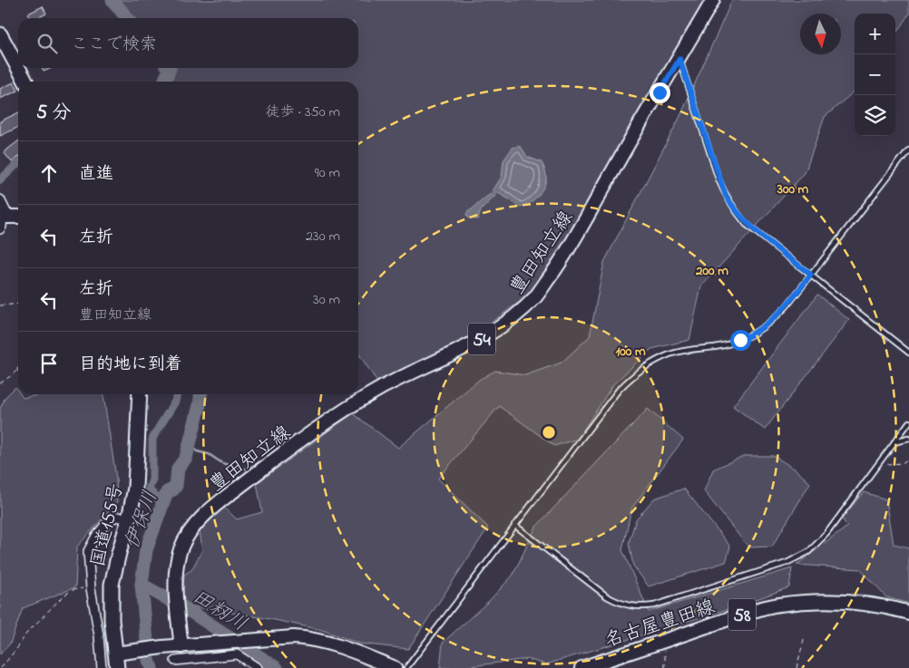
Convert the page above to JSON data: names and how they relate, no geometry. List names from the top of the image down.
{
  "streets": {
    "highway": ["国道155号"],
    "main road": [
      "豊田知立線",
      "54",
      "58",
      "名古屋豊田線"
    ]
  },
  "water": ["伊保川", "田籾川"],
  "north": "bottom",
  "page": {
    "map_buttons": ["+", "−"],
    "search": "ここで検索",
    "heading": ["5 分", "徒歩 · 350 m"],
    "list": [
      ["直進", "90 m"],
      ["左折", "230 m"],
      ["左折", "豊田知立線", "30 m"],
      "目的地に到着"
    ]
  },
  "rings": ["300 m", "200 m", "100 m"]
}
